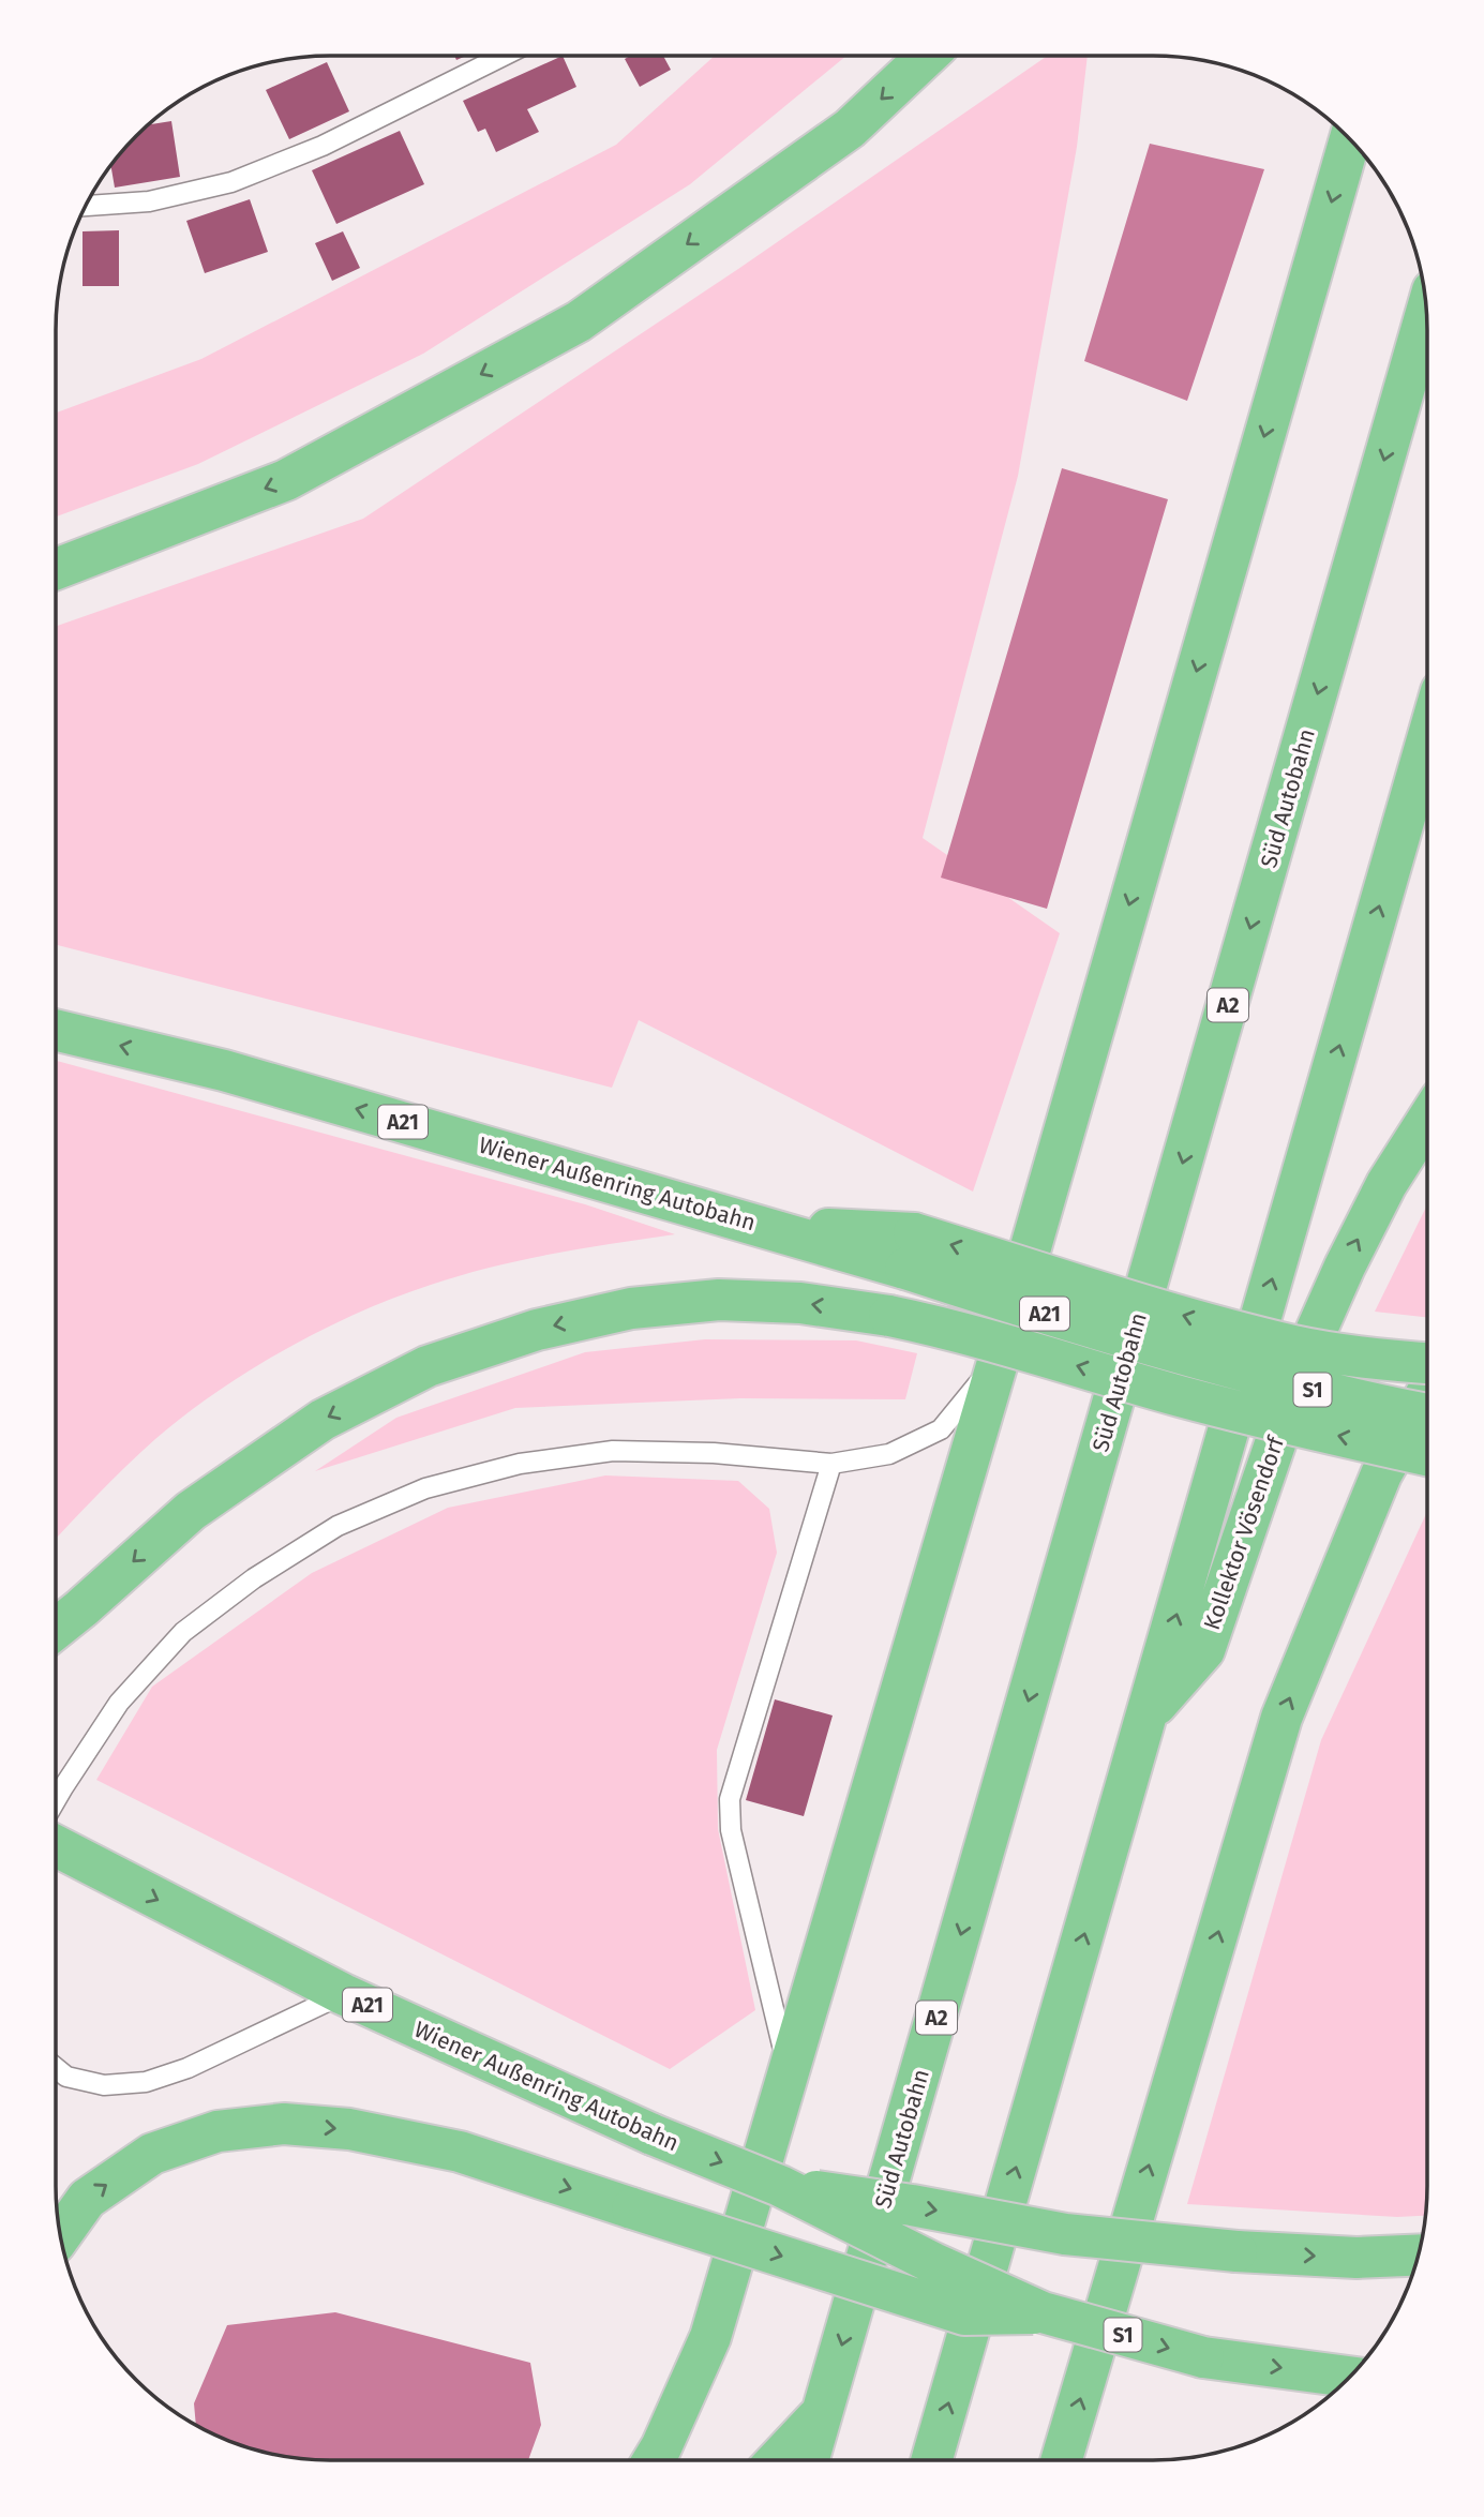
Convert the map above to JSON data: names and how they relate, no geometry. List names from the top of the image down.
{
  "streets": {
    "highway": [
      "Süd Autobahn",
      "A2",
      "A21",
      "Wiener Außenring Autobahn",
      "S1",
      "Kollektor Vösendorf"
    ]
  },
  "crossings": [
    ["A21", "Wiener Außenring Autobahn"],
    ["A21", "S1"],
    ["Wiener Außenring Autobahn", "S1"]
  ]
}
